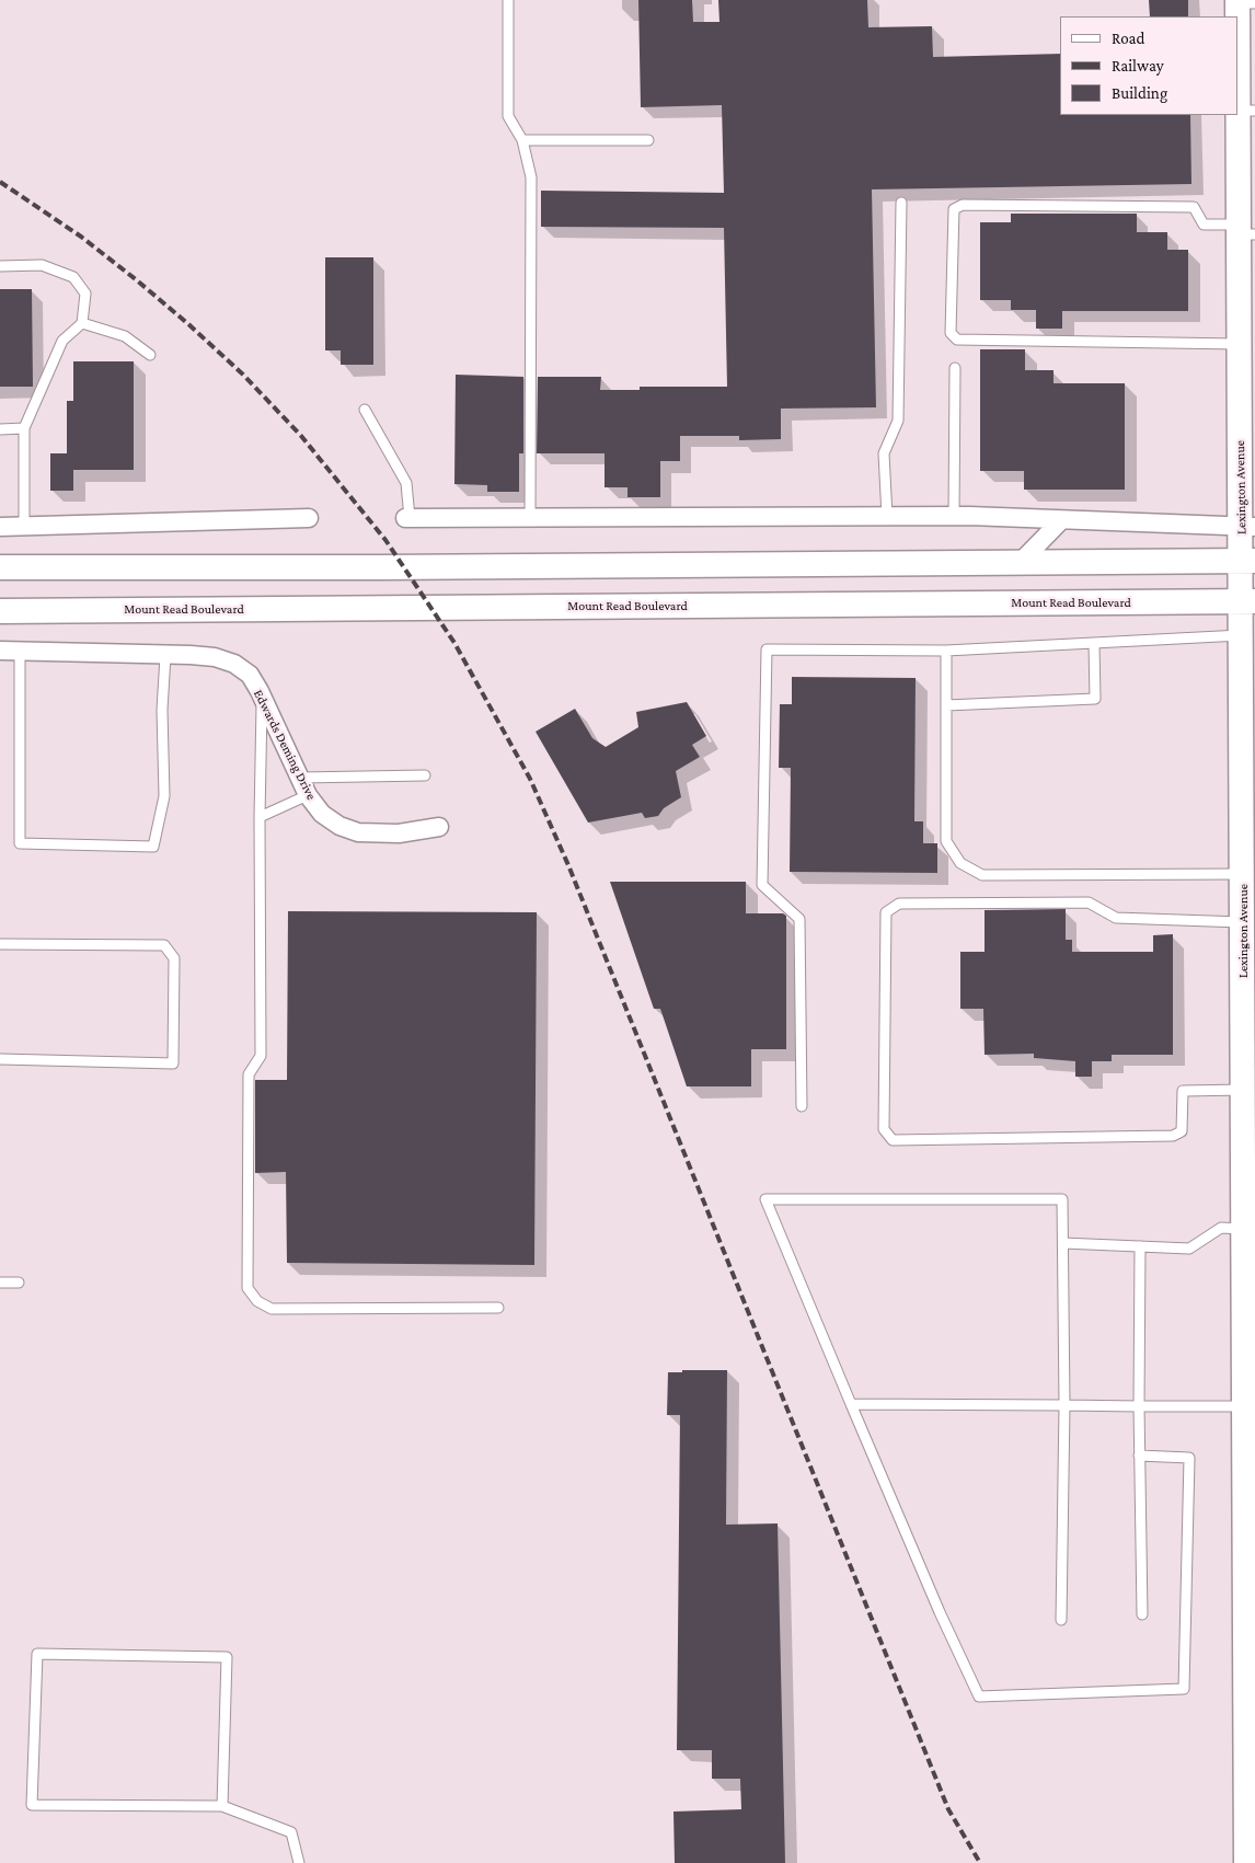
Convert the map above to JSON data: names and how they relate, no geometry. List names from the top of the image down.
{
  "streets": {
    "main road": ["Lexington Avenue", "Mount Read Boulevard"],
    "street": ["Edwards Deming Drive"]
  },
  "crossings": [
    ["Lexington Avenue", "Mount Read Boulevard"]
  ],
  "legend": ["Road", "Railway", "Building"]
}
